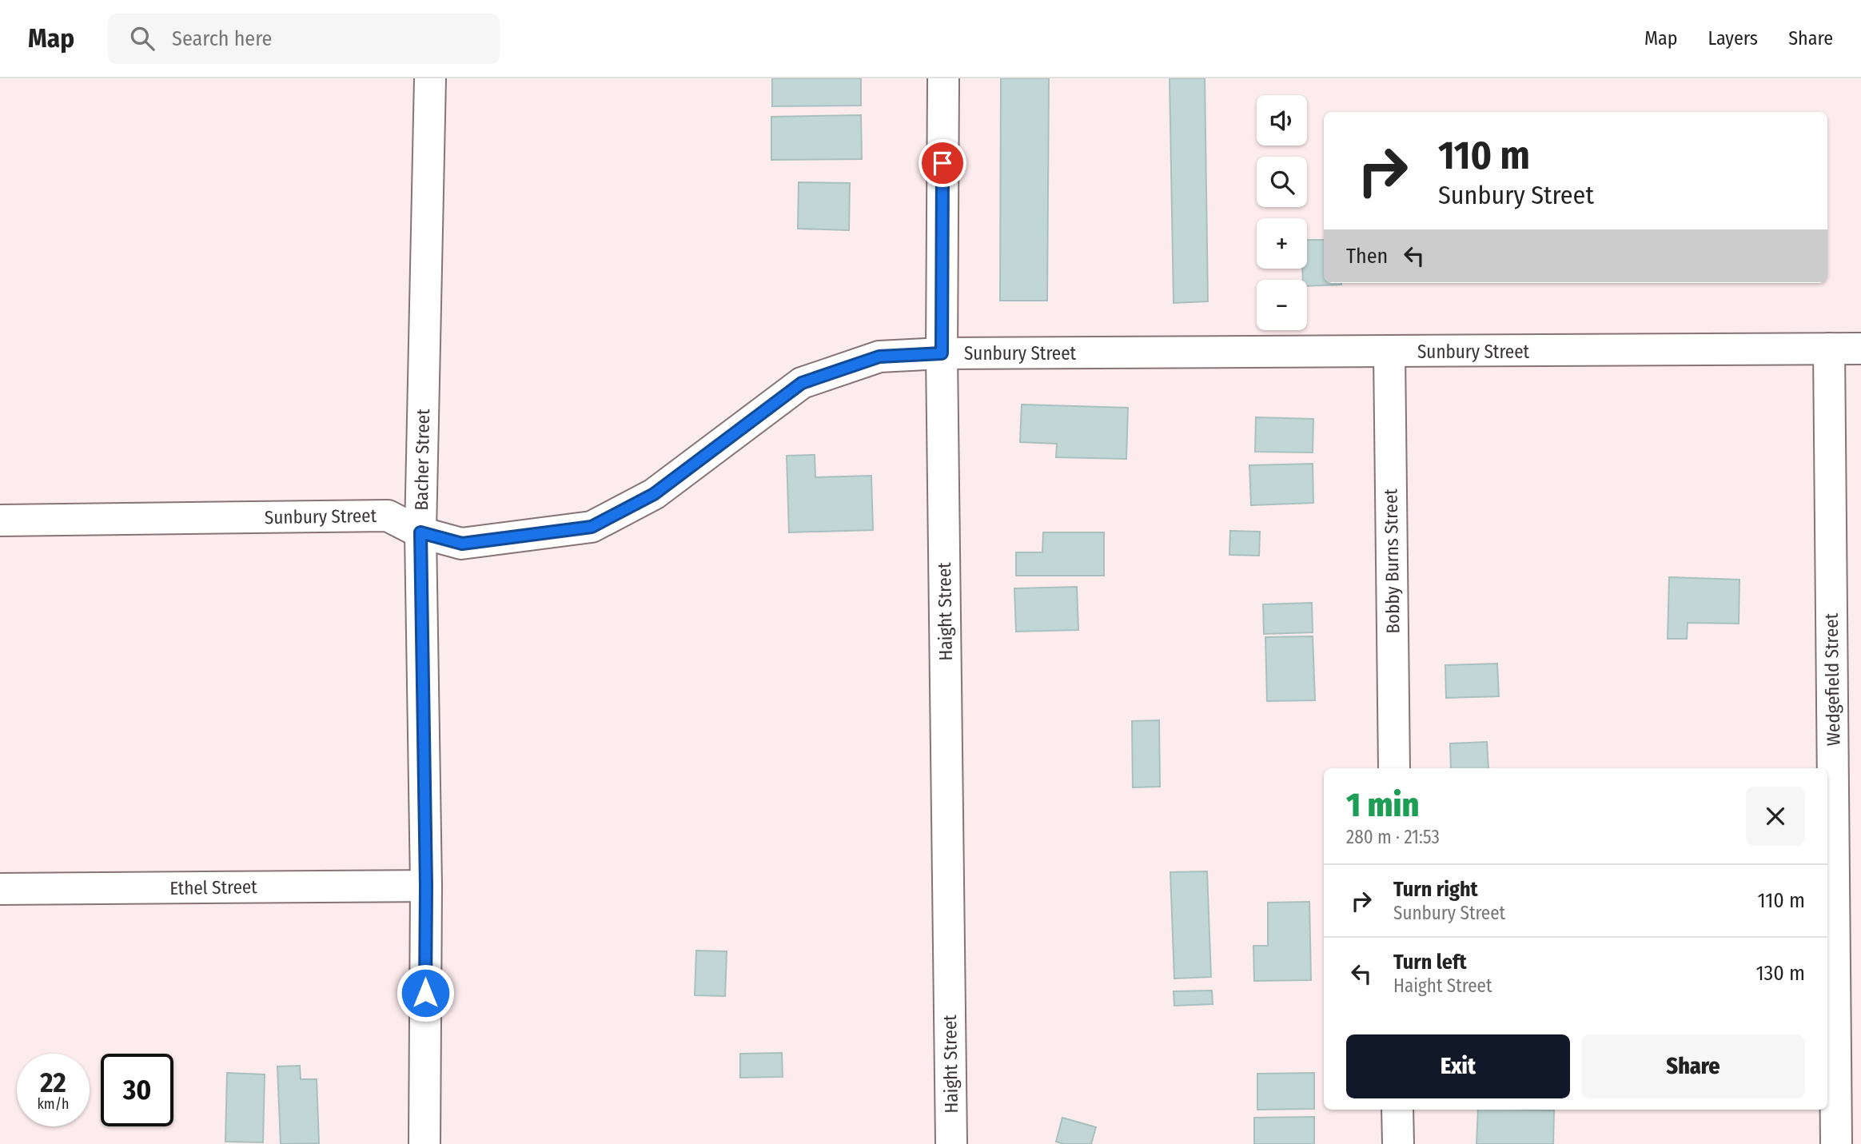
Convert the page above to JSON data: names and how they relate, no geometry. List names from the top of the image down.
{
  "streets": {
    "street": [
      "Sunbury Street",
      "Bacher Street",
      "Bobby Burns Street",
      "Haight Street",
      "Wedgefield Street",
      "Ethel Street"
    ]
  },
  "crossings": [
    ["Sunbury Street", "Bacher Street"],
    ["Sunbury Street", "Bobby Burns Street"],
    ["Sunbury Street", "Haight Street"],
    ["Sunbury Street", "Wedgefield Street"],
    ["Bacher Street", "Ethel Street"]
  ],
  "page": {
    "header": "Map",
    "search": "Search here",
    "nav": ["Map", "Layers", "Share"],
    "map_buttons": ["+", "−"],
    "turn": ["110 m", "Sunbury Street"],
    "then": "Then",
    "heading": ["1 min", "280 m · 21:53"],
    "list": [
      {
        "name": "Turn right",
        "note": "Sunbury Street",
        "value": "110 m"
      },
      {
        "name": "Turn left",
        "note": "Haight Street",
        "value": "130 m"
      }
    ],
    "buttons": ["Exit", "Share"],
    "speed": "22 km/h",
    "limit": "30"
  }
}
